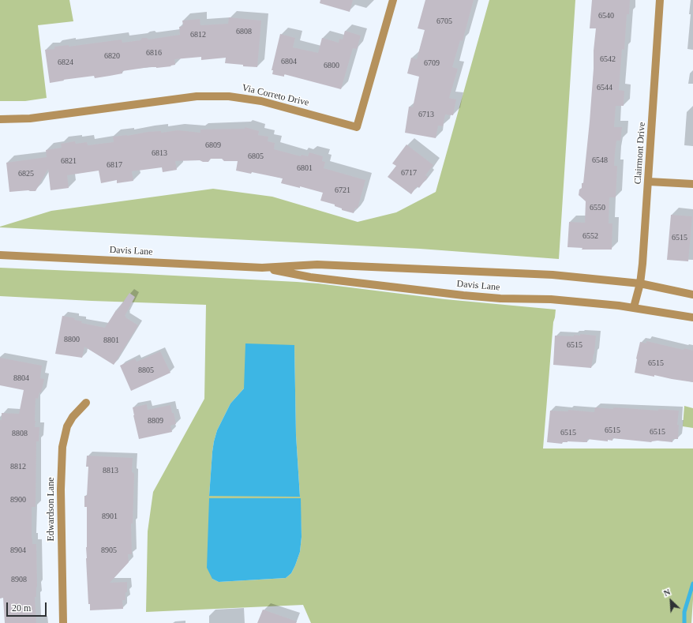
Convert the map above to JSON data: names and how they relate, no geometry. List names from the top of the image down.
{
  "streets": {
    "street": [
      "Via Correto Drive",
      "Clairmont Drive",
      "Davis Lane",
      "Edwardson Lane"
    ]
  },
  "crossings": [
    ["Clairmont Drive", "Davis Lane"]
  ],
  "house_numbers": [
    "6540",
    "6705",
    "6808",
    "6812",
    "6816",
    "6820",
    "6542",
    "6804",
    "6824",
    "6709",
    "6800",
    "6544",
    "6713",
    "6809",
    "6813",
    "6805",
    "6548",
    "6821",
    "6817",
    "6801",
    "6717",
    "6825",
    "6721",
    "6550",
    "6552",
    "6515",
    "8800",
    "8801",
    "6515",
    "6515",
    "8805",
    "8804",
    "8809",
    "6515",
    "6515",
    "6515",
    "8808",
    "8812",
    "8813",
    "8900",
    "8901",
    "8904",
    "8905",
    "8908"
  ],
  "scale_bar": "20 m",
  "north": "top left"
}
